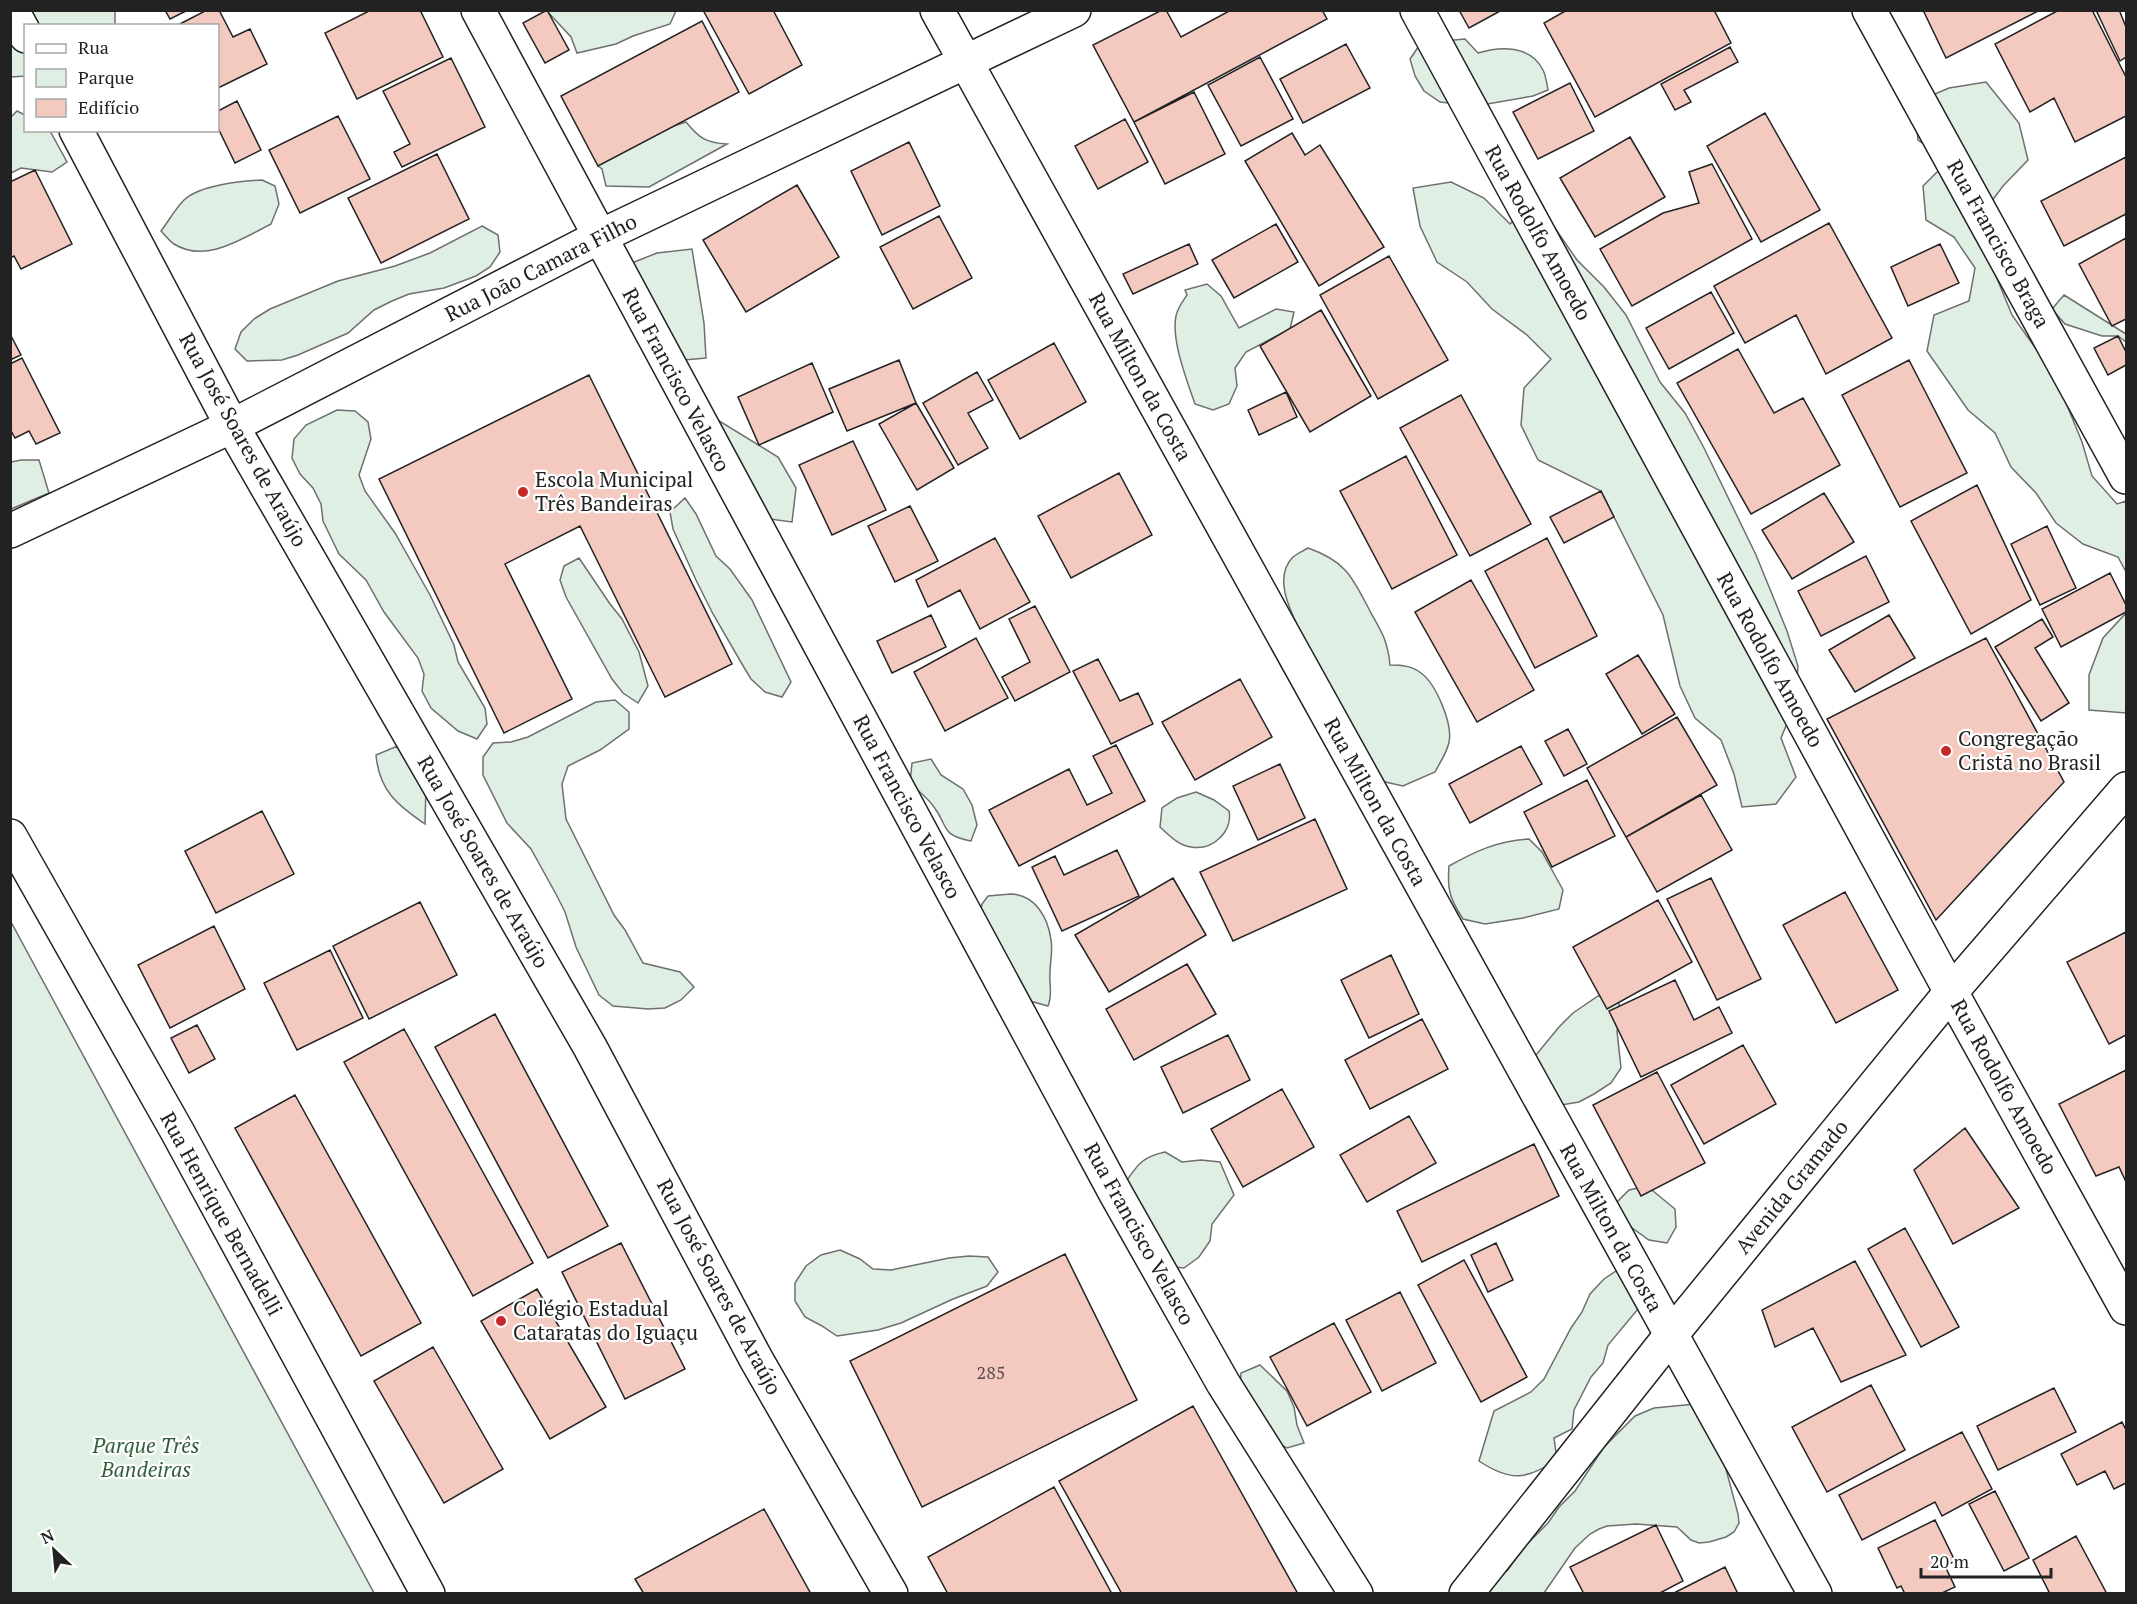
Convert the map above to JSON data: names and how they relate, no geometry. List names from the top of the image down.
{
  "streets": {
    "street": [
      "Rua Rodolfo Amoedo",
      "Rua Francisco Braga",
      "Rua João Camara Filho",
      "Rua Milton da Costa",
      "Rua Francisco Velasco",
      "Rua José Soares de Araújo",
      "Avenida Gramado",
      "Rua Henrique Bernadelli"
    ]
  },
  "crossings": [
    ["Rua Rodolfo Amoedo", "Avenida Gramado"],
    ["Rua João Camara Filho", "Rua Milton da Costa"],
    ["Rua João Camara Filho", "Rua Francisco Velasco"],
    ["Rua João Camara Filho", "Rua José Soares de Araújo"],
    ["Rua Milton da Costa", "Avenida Gramado"]
  ],
  "parks": ["Parque Três Bandeiras"],
  "places": ["Escola Municipal Três Bandeiras", "Congregação Cristã no Brasil", "Colégio Estadual Cataratas do Iguaçu"],
  "house_numbers": ["285"],
  "legend": ["Rua", "Parque", "Edifício"],
  "scale_bar": "20 m",
  "north": "top left"
}
